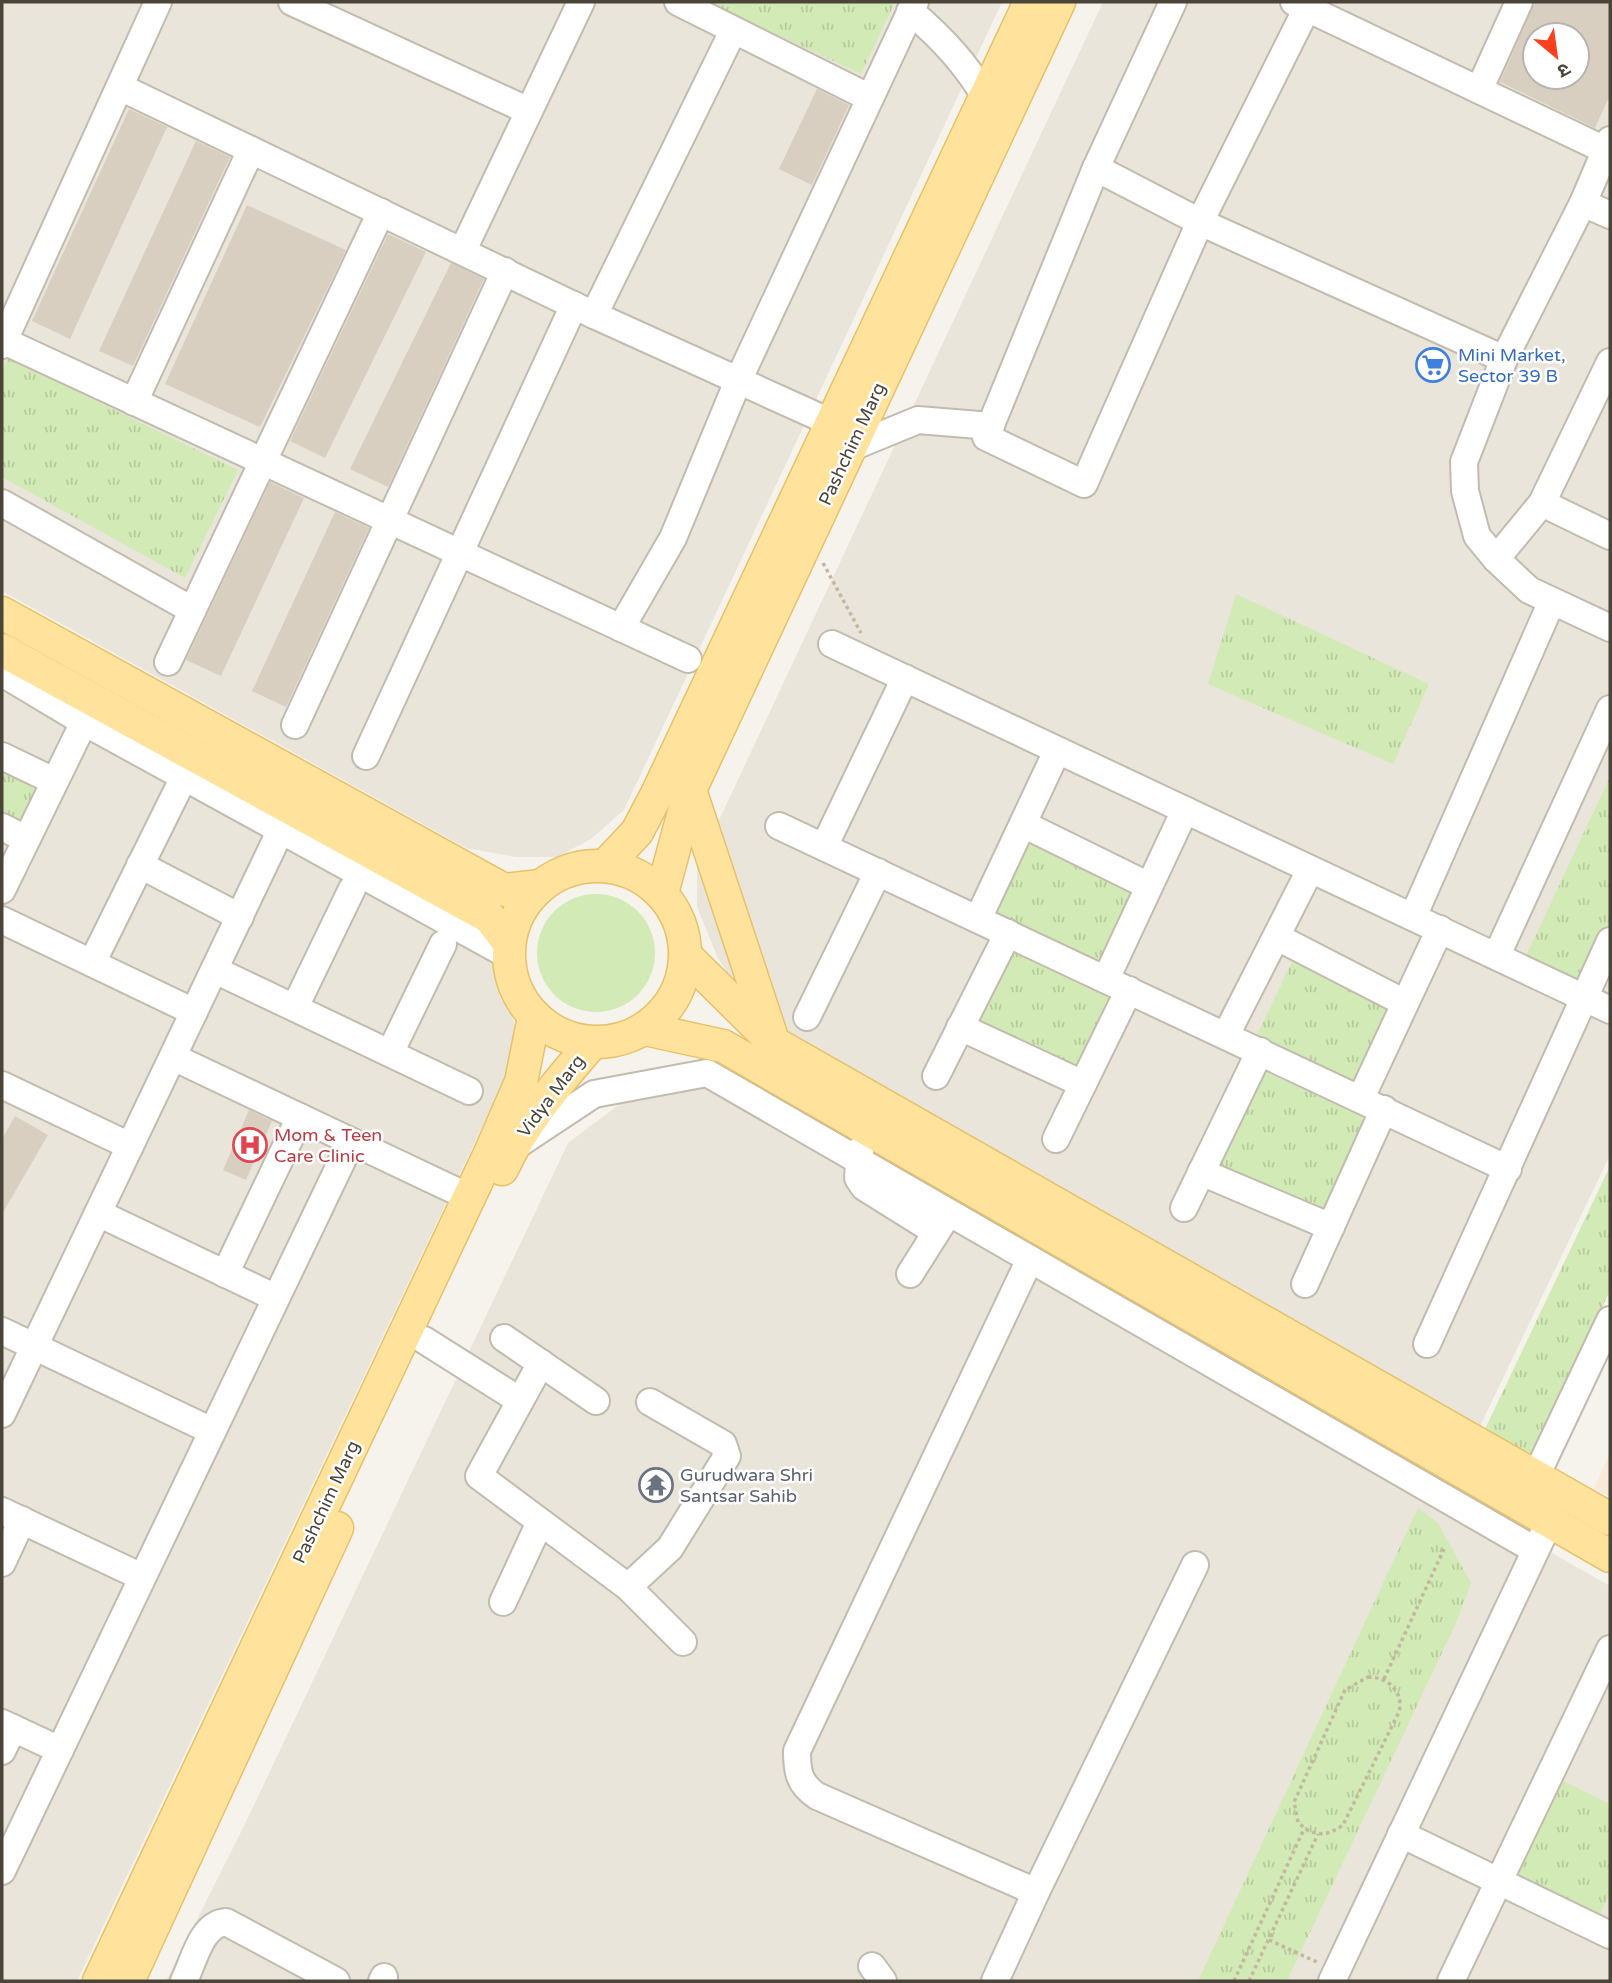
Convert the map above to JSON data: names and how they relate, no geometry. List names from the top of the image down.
{
  "streets": {
    "main road": ["Pashchim Marg", "Vidya Marg"]
  },
  "crossings": [
    ["Pashchim Marg", "Vidya Marg"]
  ],
  "places": {
    "supermarket": ["Mini Market, Sector 39 B"],
    "hospital": ["Mom & Teen Care Clinic"],
    "temple": ["Gurudwara Shri Santsar Sahib"]
  },
  "north": "bottom right"
}
